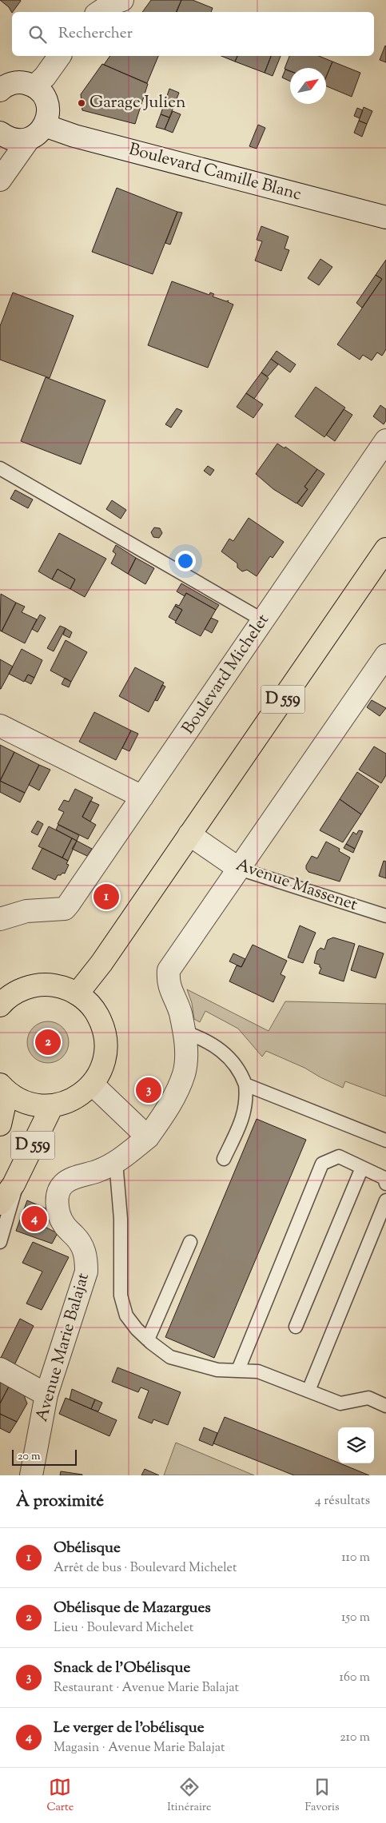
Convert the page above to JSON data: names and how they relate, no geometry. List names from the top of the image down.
{
  "streets": {
    "main road": ["D 559"],
    "street": [
      "Boulevard Camille Blanc",
      "Boulevard Michelet",
      "Avenue Massenet",
      "Avenue Marie Balajat"
    ]
  },
  "crossings": [
    ["D 559", "Avenue Massenet"],
    ["Avenue Massenet", "Avenue Marie Balajat"]
  ],
  "places": ["Garage Julien"],
  "scale_bar": "20 m",
  "north": "top right",
  "page": {
    "search": "Rechercher",
    "pins": [
      "1",
      "2",
      "3",
      "4"
    ],
    "scale": "20 m",
    "heading": ["À proximité", "4 résultats"],
    "list": [
      {
        "mark": "1",
        "name": "Obélisque",
        "note": "Arrêt de bus · Boulevard Michelet",
        "value": "110 m"
      },
      {
        "mark": "2",
        "name": "Obélisque de Mazargues",
        "note": "Lieu · Boulevard Michelet",
        "value": "150 m"
      },
      {
        "mark": "3",
        "name": "Snack de l'Obélisque",
        "note": "Restaurant · Avenue Marie Balajat",
        "value": "160 m"
      },
      {
        "mark": "4",
        "name": "Le verger de l'obélisque",
        "note": "Magasin · Avenue Marie Balajat",
        "value": "210 m"
      }
    ],
    "nav": ["Carte", "Itinéraire", "Favoris"]
  }
}
